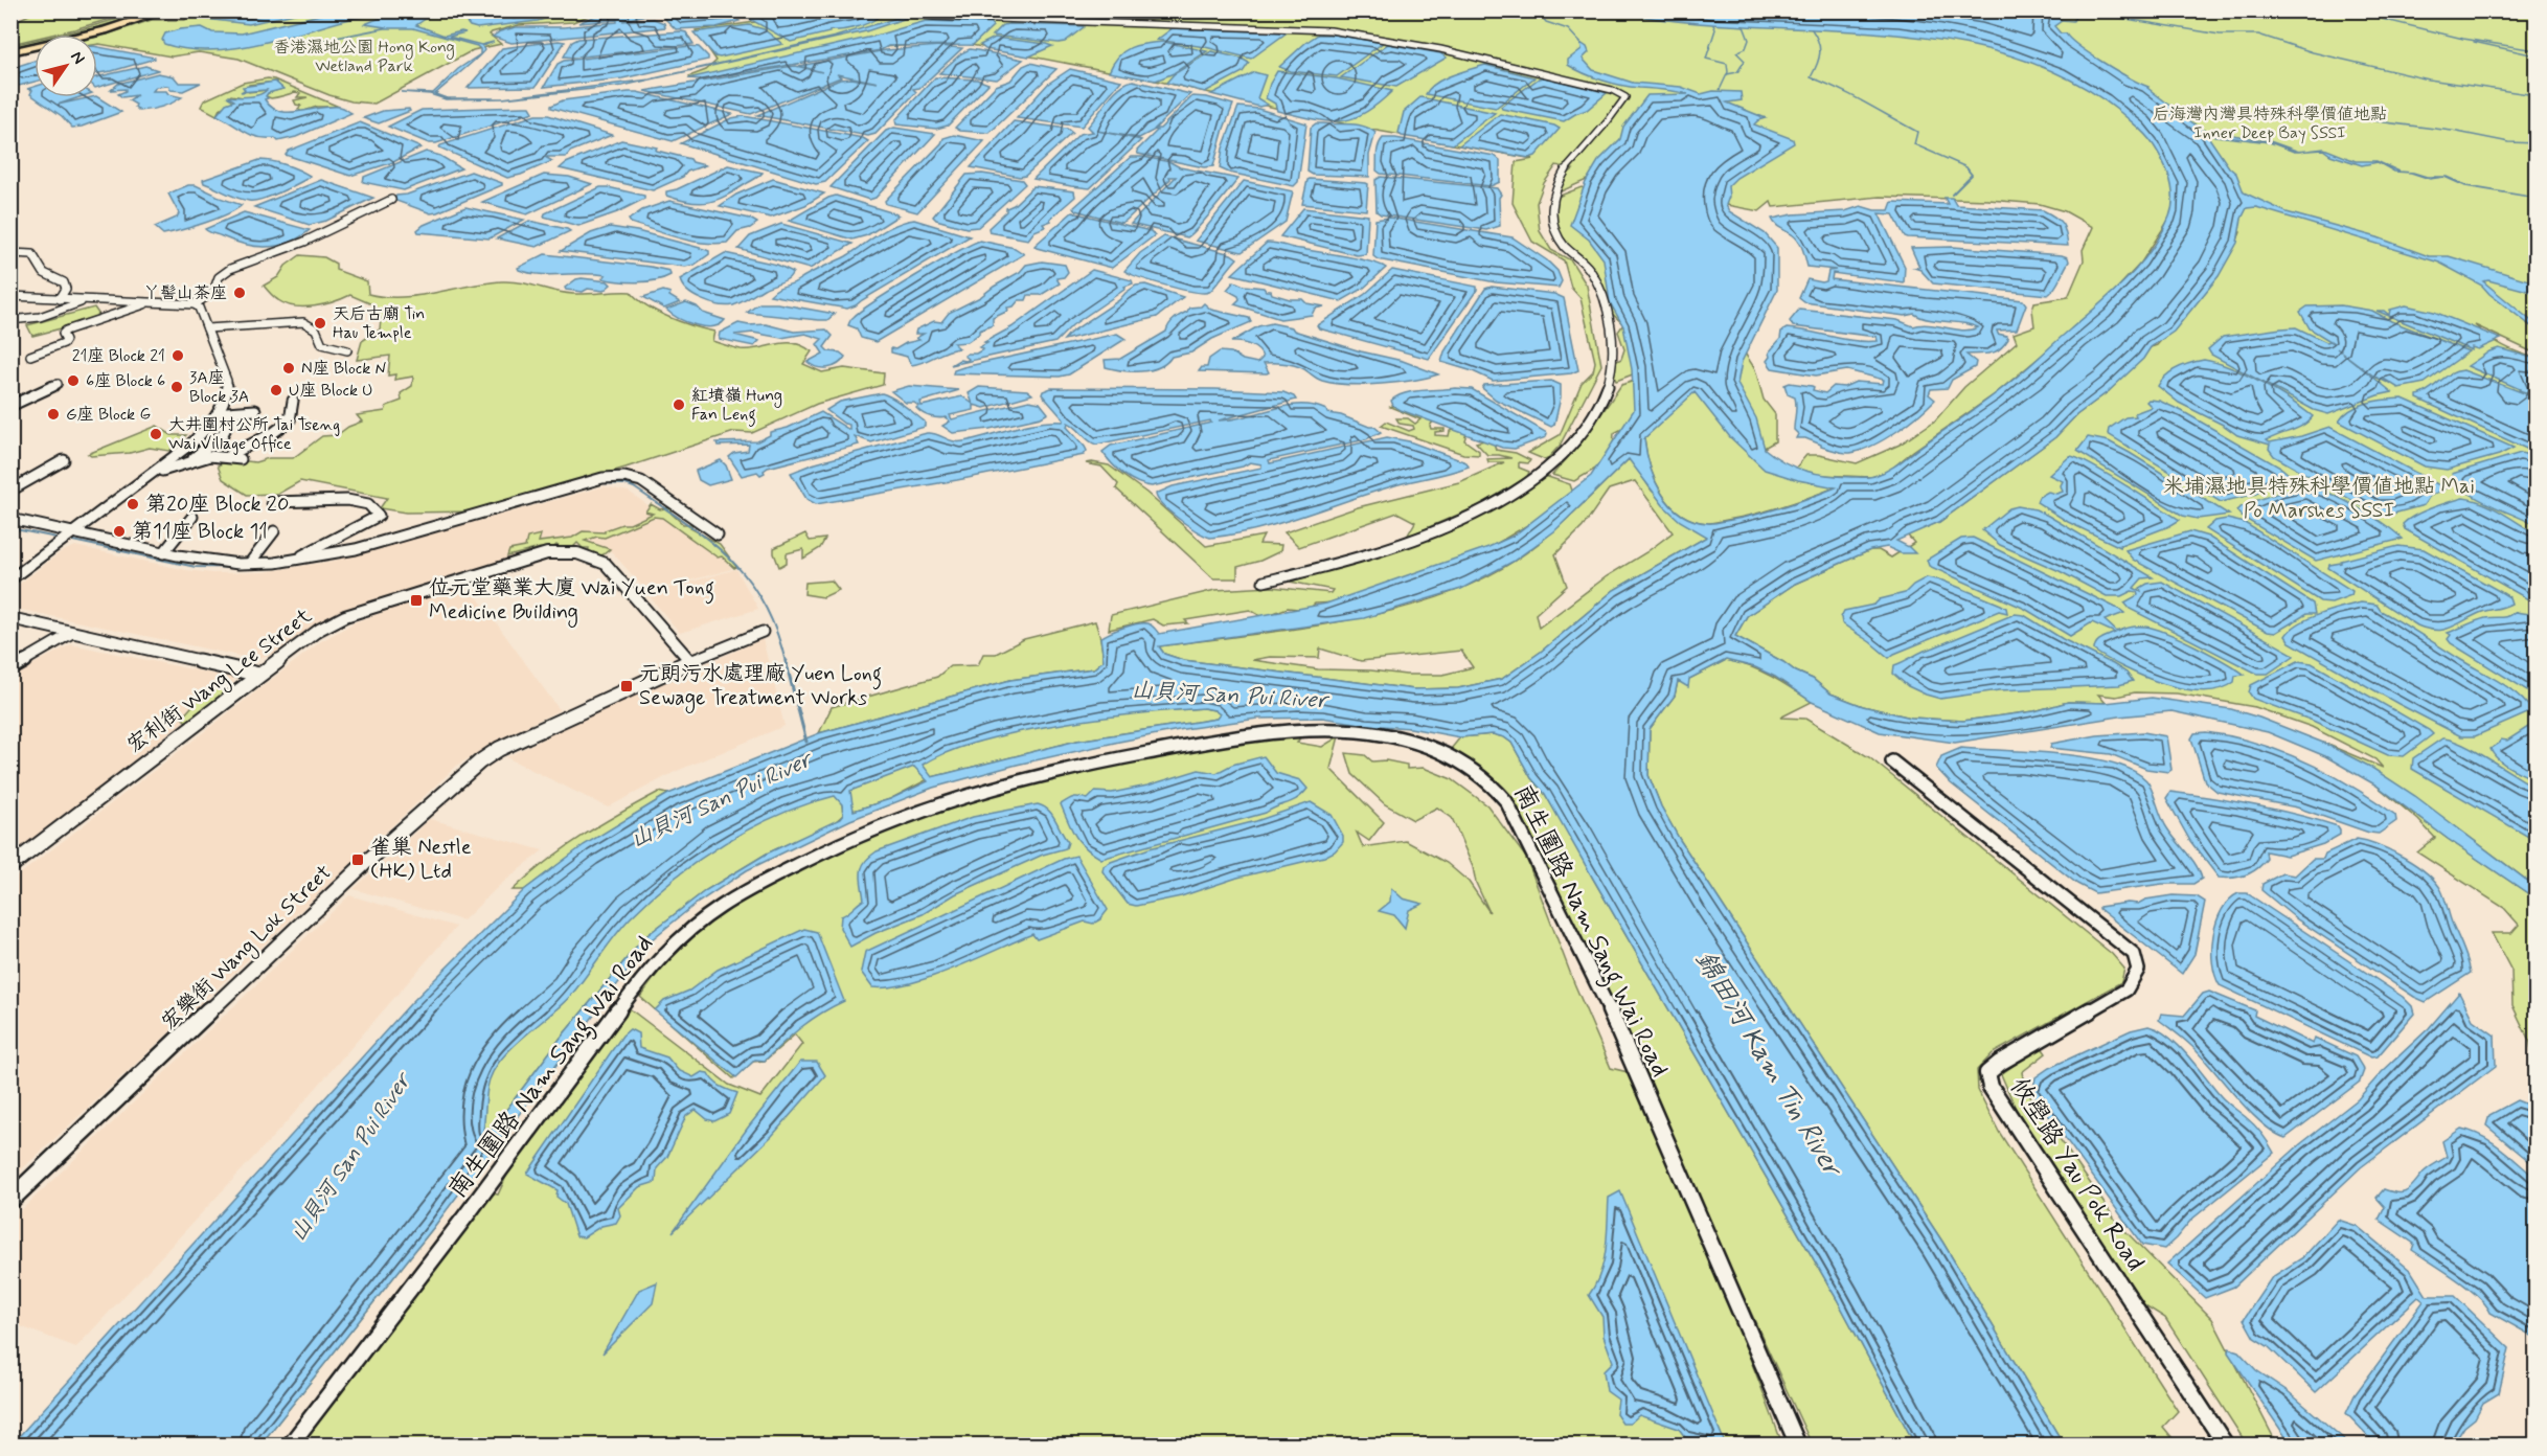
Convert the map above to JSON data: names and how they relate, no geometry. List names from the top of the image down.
{
  "streets": {
    "street": [
      "宏利街 Wang Lee Street",
      "南生圍路 Nam Sang Wai Road",
      "宏樂街 Wang Lok Street",
      "攸壆路 Yau Pok Road"
    ]
  },
  "crossings": [
    ["宏利街 Wang Lee Street", "宏樂街 Wang Lok Street"]
  ],
  "water": ["山貝河 San Pui River", "錦田河 Kam Tin River"],
  "parks": ["香港濕地公園 Hong Kong Wetland Park", "后海灣內灣具特殊科學價值地點 Inner Deep Bay SSSI", "米埔濕地具特殊科學價值地點 Mai Po Marshes SSSI"],
  "places": {
    "other": [
      "丫髻山茶座",
      "天后古廟 Tin Hau Temple",
      "21座 Block 21",
      "N座 Block N",
      "6座 Block 6",
      "3A座 Block 3A",
      "U座 Block U",
      "紅墳嶺 Hung Fan Leng",
      "G座 Block G",
      "大井圍村公所 Tai Tseng Wai Village Office",
      "第20座 Block 20",
      "第11座 Block 11"
    ],
    "transit": ["位元堂藥業大廈 Wai Yuen Tong Medicine Building", "元朗污水處理廠 Yuen Long Sewage Treatment Works", "雀巢 Nestle (HK) Ltd"]
  },
  "north": "top right"
}
